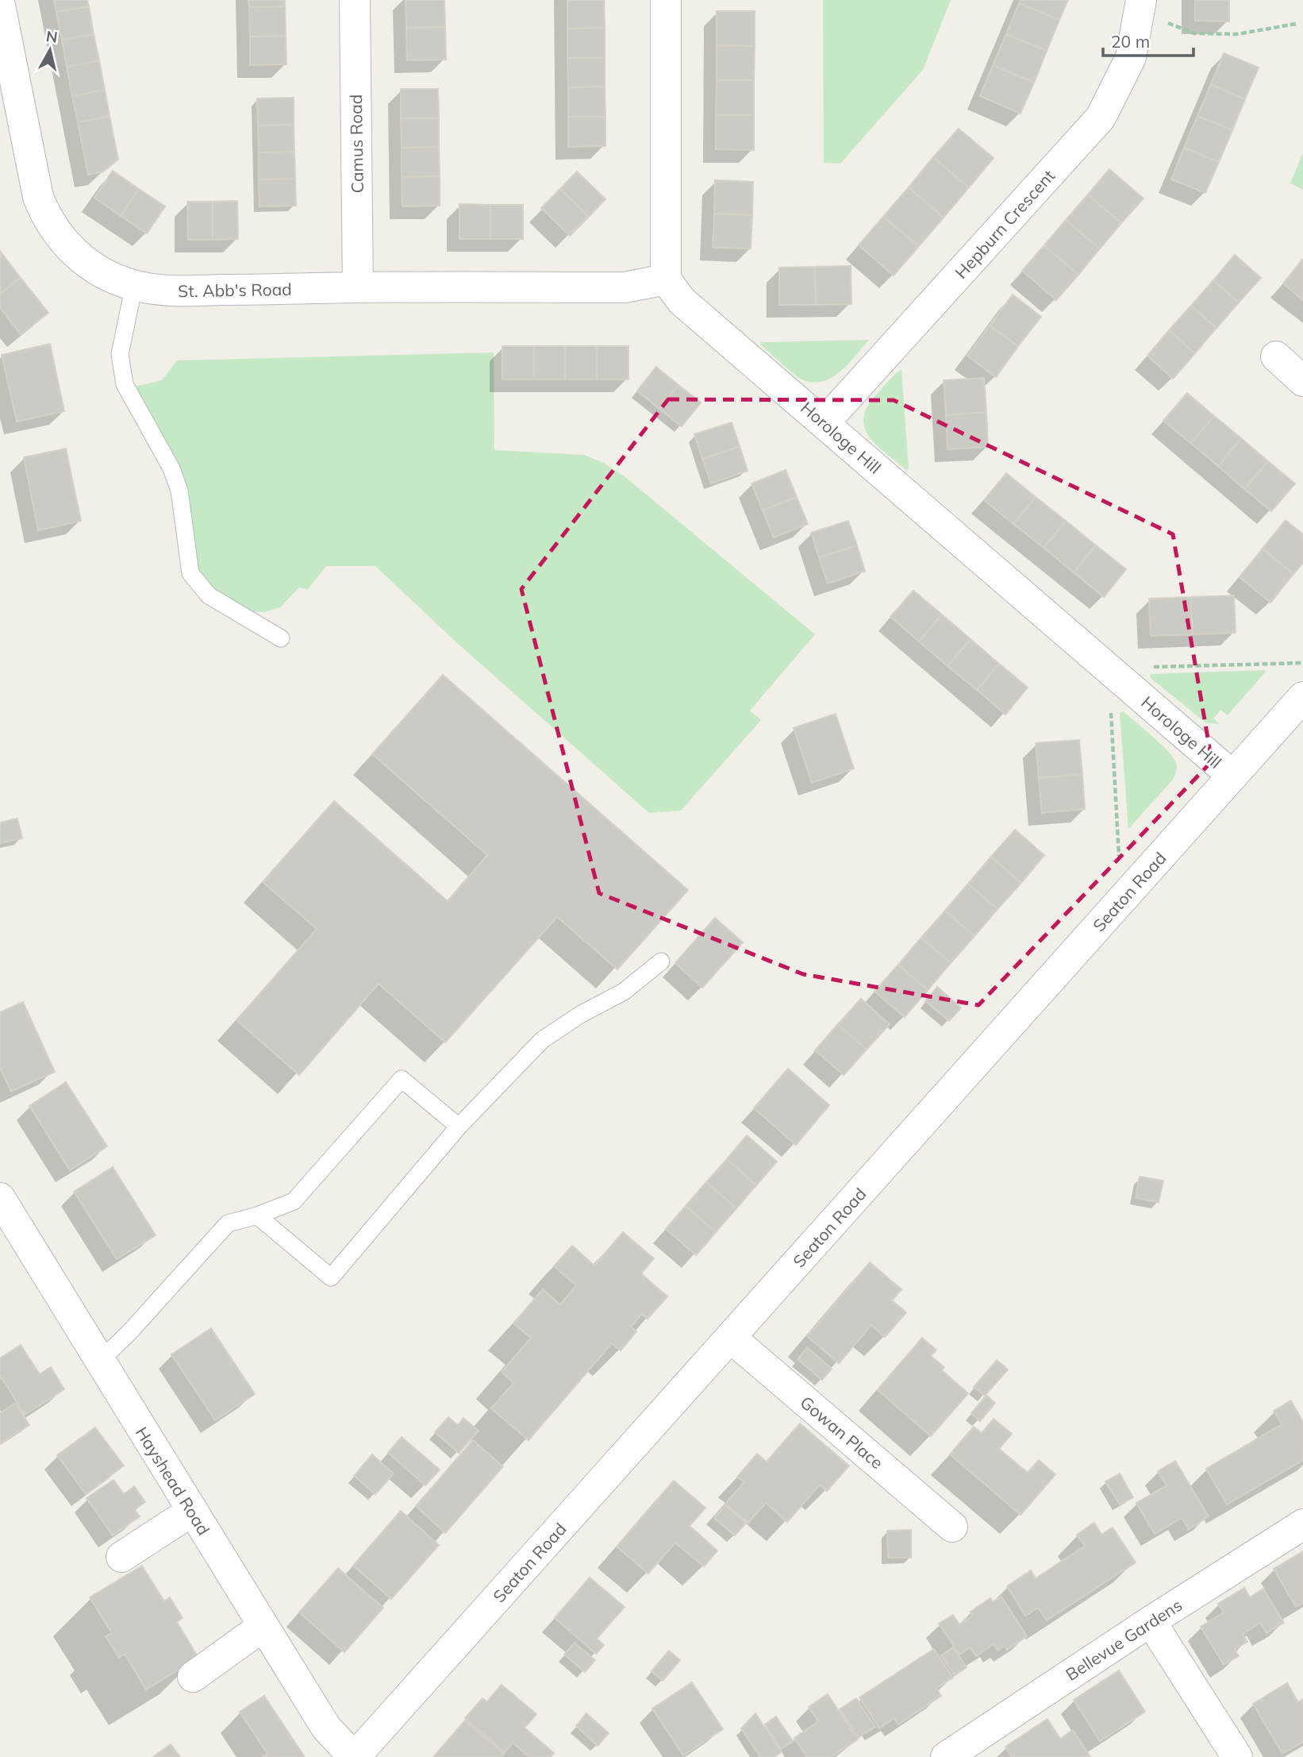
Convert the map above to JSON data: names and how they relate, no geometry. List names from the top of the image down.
{
  "streets": {
    "street": [
      "Camus Road",
      "Hepburn Crescent",
      "St. Abb's Road",
      "Horologe Hill",
      "Seaton Road",
      "Gowan Place",
      "Hayshead Road",
      "Bellevue Gardens"
    ]
  },
  "crossings": [
    ["Camus Road", "St. Abb's Road"],
    ["Hepburn Crescent", "Horologe Hill"],
    ["St. Abb's Road", "Horologe Hill"],
    ["Horologe Hill", "Seaton Road"],
    ["Seaton Road", "Gowan Place"],
    ["Seaton Road", "Hayshead Road"]
  ],
  "scale_bar": "20 m",
  "north": "top"
}
